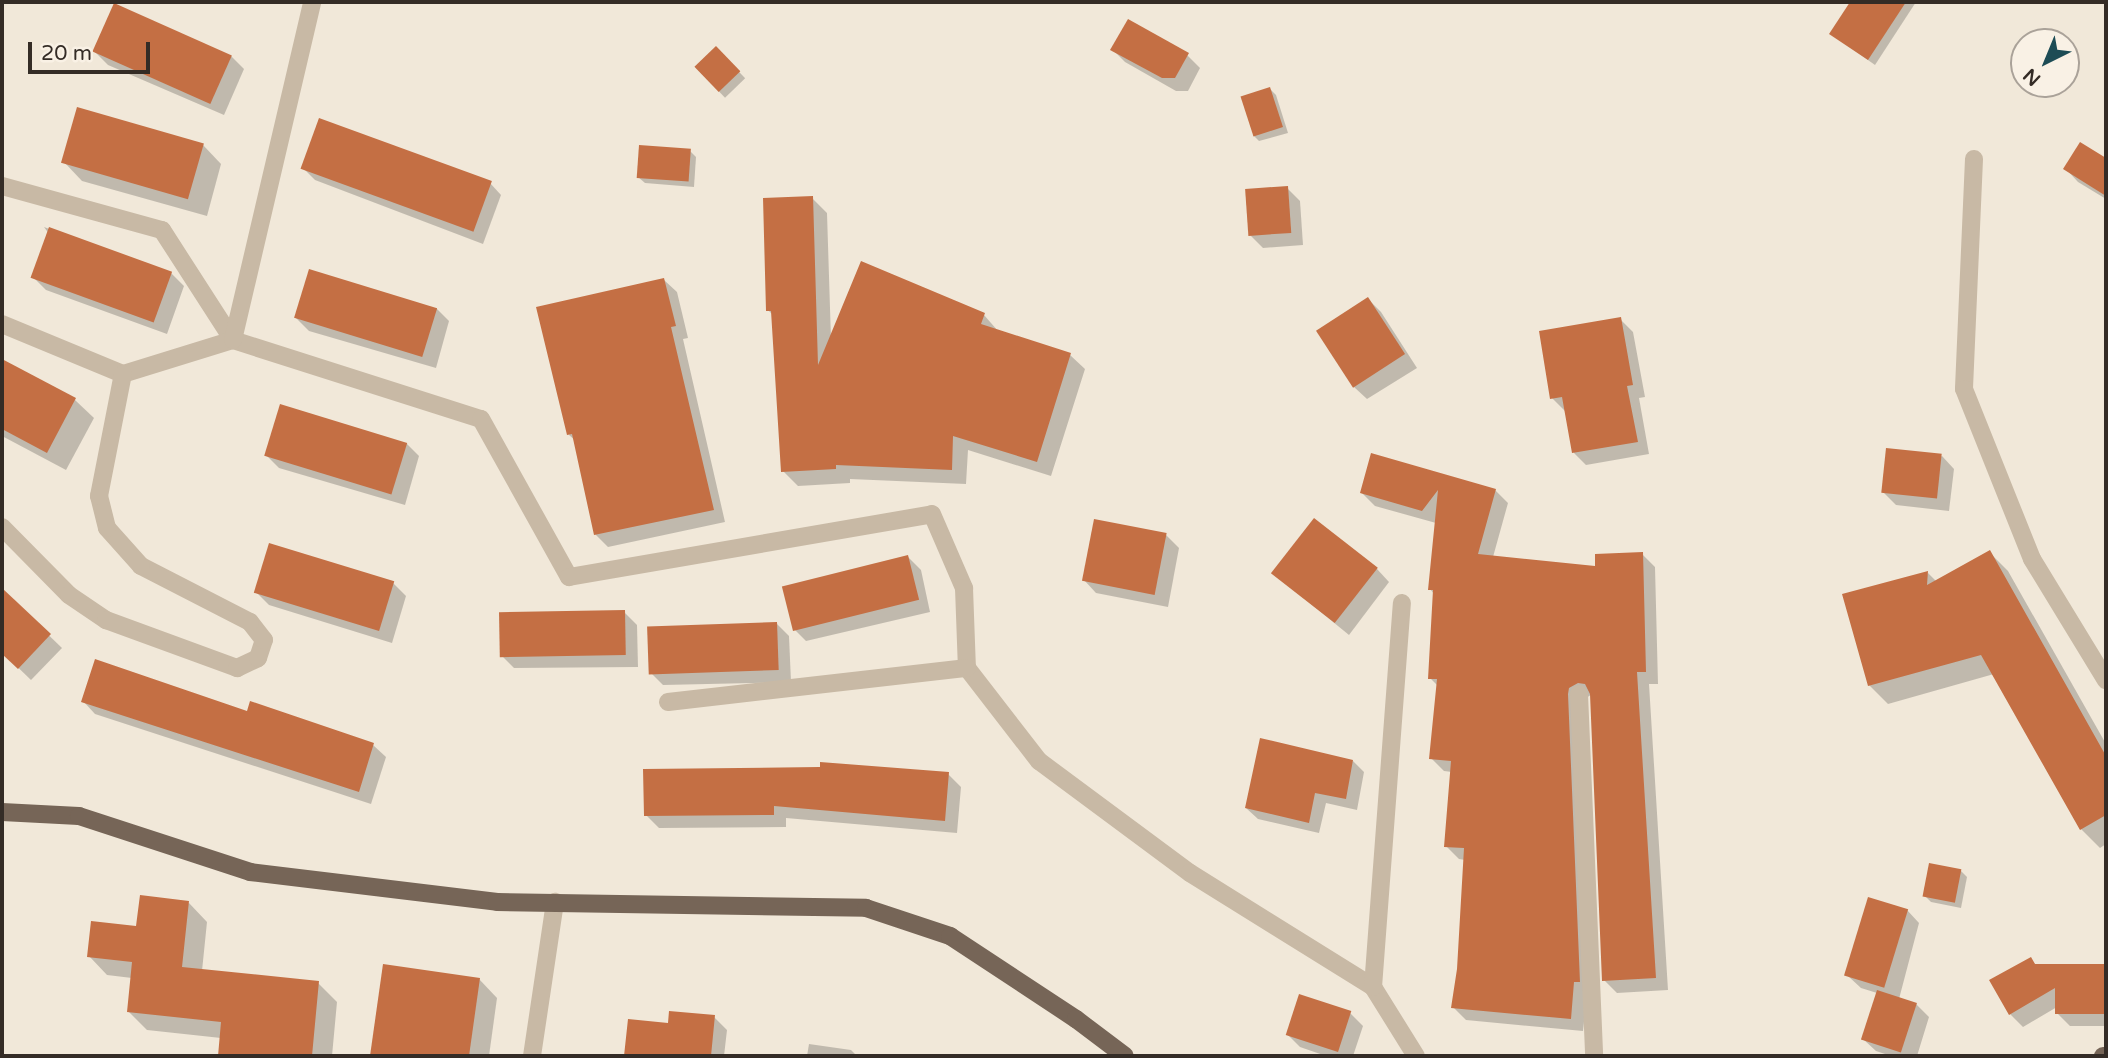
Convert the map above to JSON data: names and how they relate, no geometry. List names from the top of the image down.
{
  "scale_bar": "20 m",
  "north": "bottom left"
}
